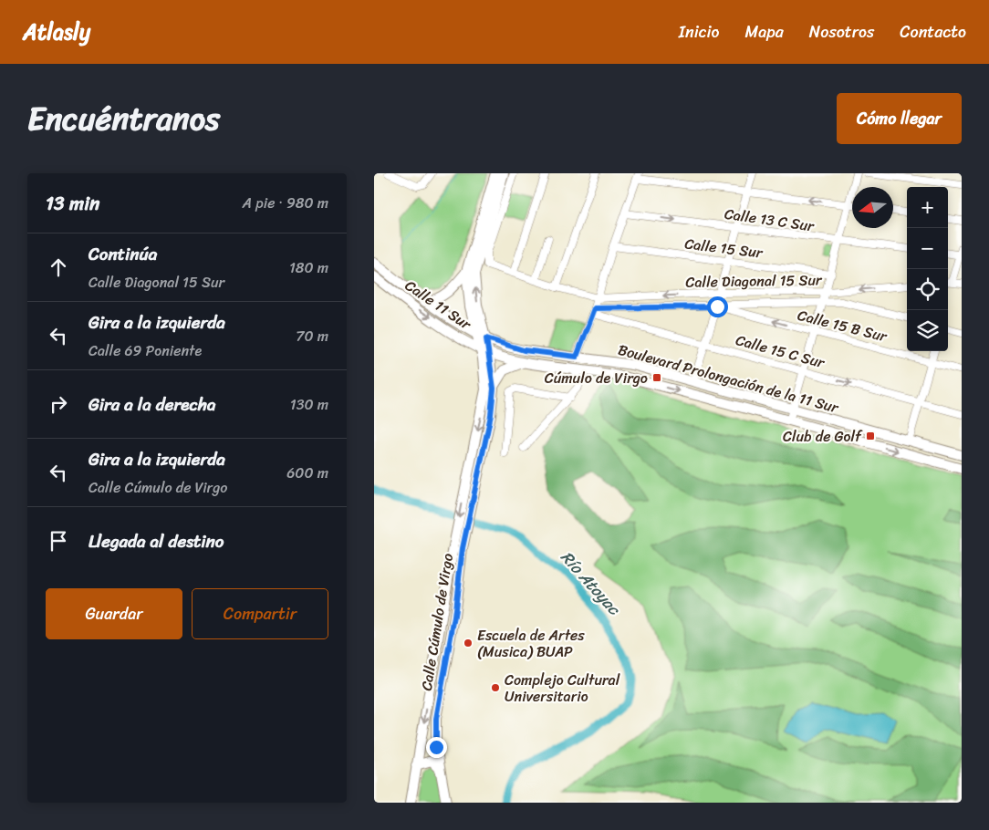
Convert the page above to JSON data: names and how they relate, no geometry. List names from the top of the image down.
{
  "streets": {
    "main road": ["Calle 11 Sur", "Boulevard Prolongación de la 11 Sur", "Calle Cúmulo de Virgo"],
    "street": [
      "Calle 13 C Sur",
      "Calle 15 Sur",
      "Calle Diagonal 15 Sur",
      "Calle 15 B Sur",
      "Calle 15 C Sur"
    ]
  },
  "crossings": [
    ["Calle Diagonal 15 Sur", "Calle 15 B Sur"],
    ["Calle Diagonal 15 Sur", "Calle 15 C Sur"],
    ["Calle 11 Sur", "Boulevard Prolongación de la 11 Sur"],
    ["Calle 11 Sur", "Calle Cúmulo de Virgo"],
    ["Boulevard Prolongación de la 11 Sur", "Calle Cúmulo de Virgo"]
  ],
  "one_way": ["Calle 15 B Sur"],
  "water": ["Río Atoyac"],
  "places": {
    "transit": ["Cúmulo de Virgo", "Club de Golf"],
    "other": ["Escuela de Artes (Musica) BUAP", "Complejo Cultural Universitario"]
  },
  "north": "left",
  "page": {
    "header": "Atlasly",
    "nav": [
      "Inicio",
      "Mapa",
      "Nosotros",
      "Contacto"
    ],
    "title": "Encuéntranos",
    "buttons": [
      "Cómo llegar",
      ["Guardar", "Compartir"]
    ],
    "heading": ["13 min", "A pie · 980 m"],
    "map_buttons": ["+", "−"],
    "list": [
      ["Continúa", "Calle Diagonal 15 Sur", "180 m"],
      ["Gira a la izquierda", "Calle 69 Poniente", "70 m"],
      ["Gira a la derecha", "130 m"],
      ["Gira a la izquierda", "Calle Cúmulo de Virgo", "600 m"],
      "Llegada al destino"
    ]
  }
}
